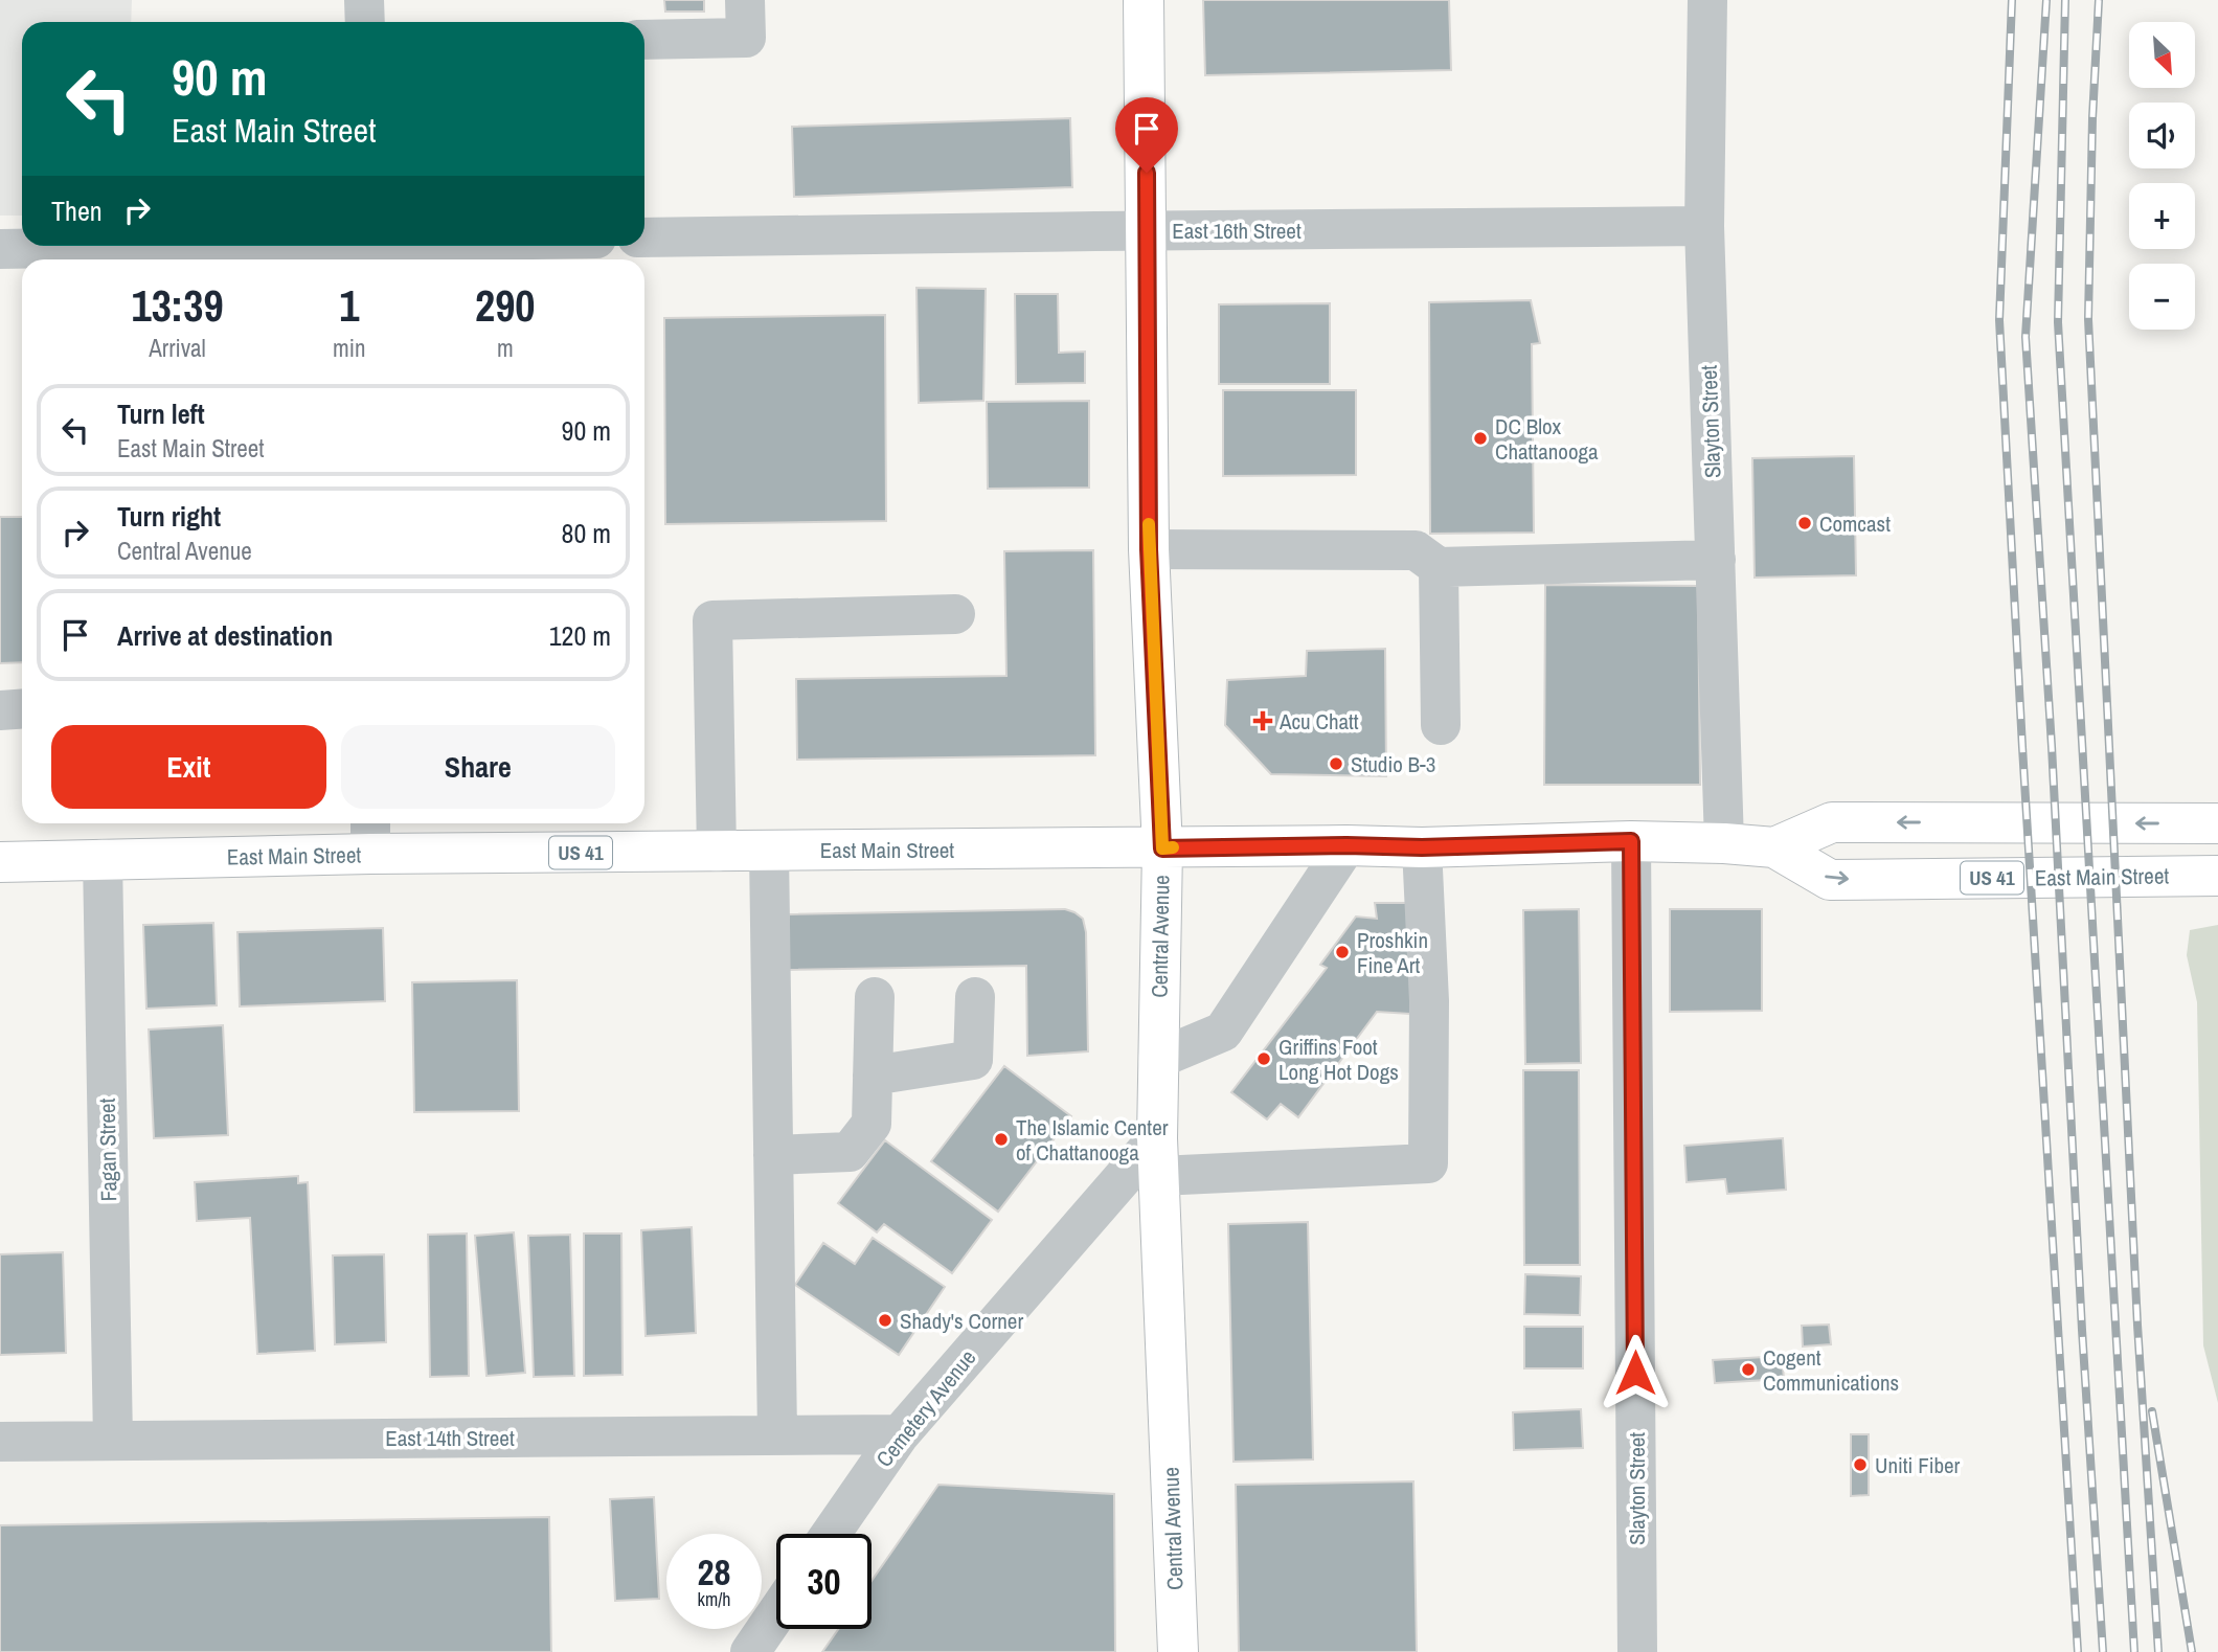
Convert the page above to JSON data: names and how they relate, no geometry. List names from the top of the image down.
{
  "streets": {
    "main road": ["East Main Street", "US 41", "Central Avenue"],
    "street": [
      "East 16th Street",
      "Slayton Street",
      "Fagan Street",
      "Cemetery Avenue",
      "East 14th Street"
    ]
  },
  "crossings": [
    ["East 16th Street", "Slayton Street"],
    ["East 16th Street", "Central Avenue"],
    ["Slayton Street", "East Main Street"],
    ["East Main Street", "Central Avenue"],
    ["East Main Street", "Fagan Street"],
    ["Central Avenue", "Cemetery Avenue"],
    ["Fagan Street", "East 14th Street"],
    ["Cemetery Avenue", "East 14th Street"]
  ],
  "places": {
    "other": [
      "DC Blox Chattanooga",
      "Comcast",
      "Studio B-3",
      "Proshkin Fine Art",
      "Griffins Foot Long Hot Dogs",
      "The Islamic Center of Chattanooga",
      "Shady's Corner",
      "Cogent Communications",
      "Uniti Fiber"
    ],
    "health": ["Acu Chatt"]
  },
  "north": "bottom right",
  "page": {
    "map_buttons": ["+", "−"],
    "turn": ["90 m", "East Main Street"],
    "then": "Then",
    "eta": [
      "13:39",
      "Arrival",
      "1",
      "min",
      "290",
      "m"
    ],
    "list": [
      {
        "name": "Turn left",
        "note": "East Main Street",
        "value": "90 m"
      },
      {
        "name": "Turn right",
        "note": "Central Avenue",
        "value": "80 m"
      },
      {
        "name": "Arrive at destination",
        "value": "120 m"
      }
    ],
    "buttons": ["Exit", "Share"],
    "speed": "28 km/h",
    "limit": "30"
  }
}
